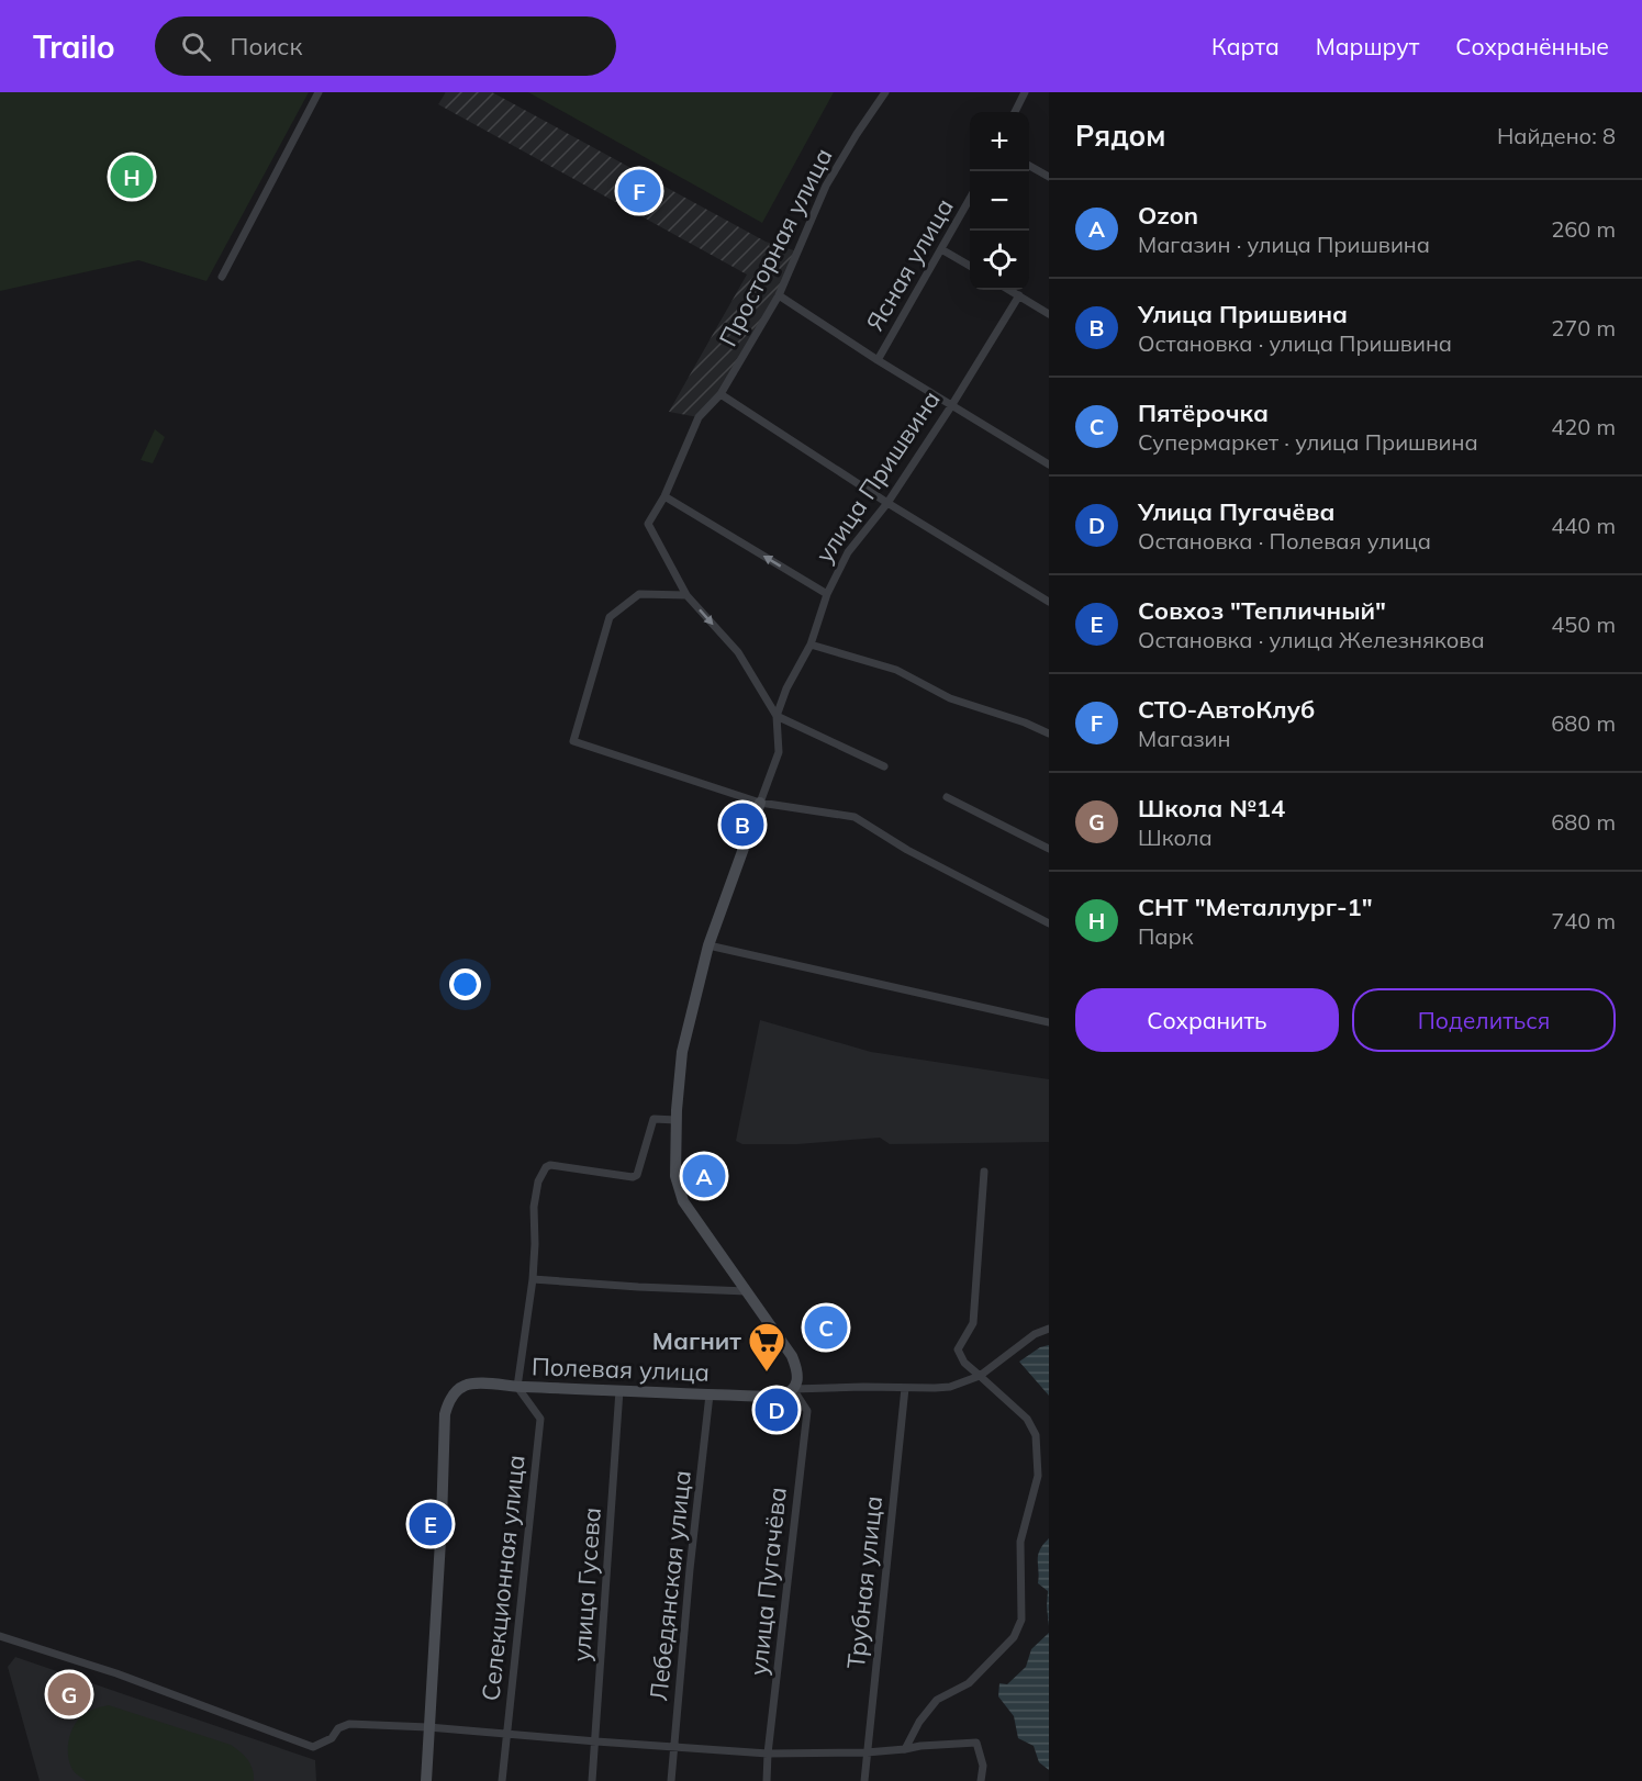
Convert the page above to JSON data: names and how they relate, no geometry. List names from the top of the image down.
{
  "streets": {
    "street": [
      "Просторная улица",
      "Ясная улица",
      "улица Пришвина",
      "Полевая улица",
      "Селекционная улица",
      "улица Пугачёва",
      "Трубная улица",
      "улица Гусева",
      "Лебедянская улица"
    ]
  },
  "crossings": [
    ["улица Пришвина", "Полевая улица"],
    ["улица Пришвина", "улица Пугачёва"],
    ["Полевая улица", "Селекционная улица"],
    ["Полевая улица", "улица Пугачёва"],
    ["Полевая улица", "Трубная улица"],
    ["Полевая улица", "улица Гусева"],
    ["Полевая улица", "Лебедянская улица"]
  ],
  "places": {
    "supermarket": ["Магнит"]
  },
  "page": {
    "header": "Trailo",
    "search": "Поиск",
    "nav": ["Карта", "Маршрут", "Сохранённые"],
    "heading": ["Рядом", "Найдено: 8"],
    "map_buttons": ["+", "−"],
    "pins": [
      "H",
      "F",
      "B",
      "A",
      "C",
      "D",
      "E",
      "G"
    ],
    "list": [
      {
        "mark": "A",
        "name": "Ozon",
        "note": "Магазин · улица Пришвина",
        "value": "260 m"
      },
      {
        "mark": "B",
        "name": "Улица Пришвина",
        "note": "Остановка · улица Пришвина",
        "value": "270 m"
      },
      {
        "mark": "C",
        "name": "Пятёрочка",
        "note": "Супермаркет · улица Пришвина",
        "value": "420 m"
      },
      {
        "mark": "D",
        "name": "Улица Пугачёва",
        "note": "Остановка · Полевая улица",
        "value": "440 m"
      },
      {
        "mark": "E",
        "name": "Совхоз \"Тепличный\"",
        "note": "Остановка · улица Железнякова",
        "value": "450 m"
      },
      {
        "mark": "F",
        "name": "СТО-АвтоКлуб",
        "note": "Магазин",
        "value": "680 m"
      },
      {
        "mark": "G",
        "name": "Школа №14",
        "note": "Школа",
        "value": "680 m"
      },
      {
        "mark": "H",
        "name": "СНТ \"Металлург-1\"",
        "note": "Парк",
        "value": "740 m"
      }
    ],
    "buttons": ["Сохранить", "Поделиться"]
  }
}
